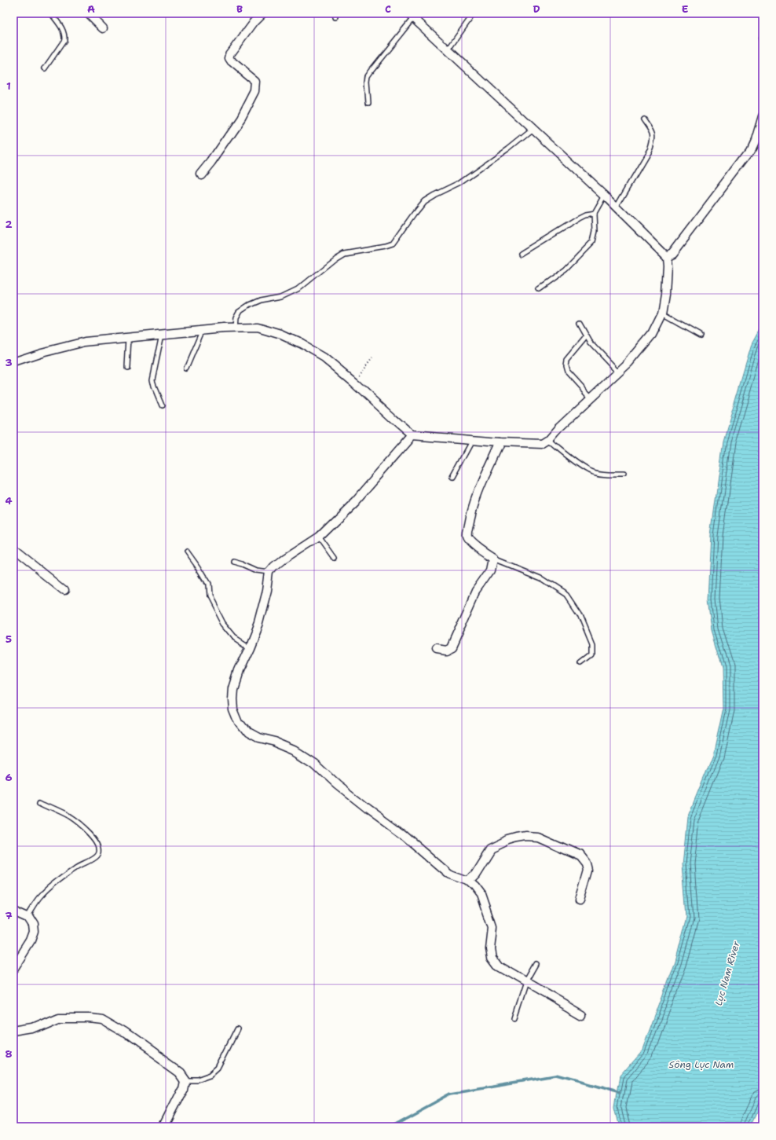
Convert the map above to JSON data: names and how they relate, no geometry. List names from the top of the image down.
{
  "water": ["Lục Nam River", "Sông Lục Nam"],
  "grid": {
    "columns": [
      "A",
      "B",
      "C",
      "D",
      "E"
    ],
    "rows": [
      "1",
      "2",
      "3",
      "4",
      "5",
      "6",
      "7",
      "8"
    ]
  }
}
